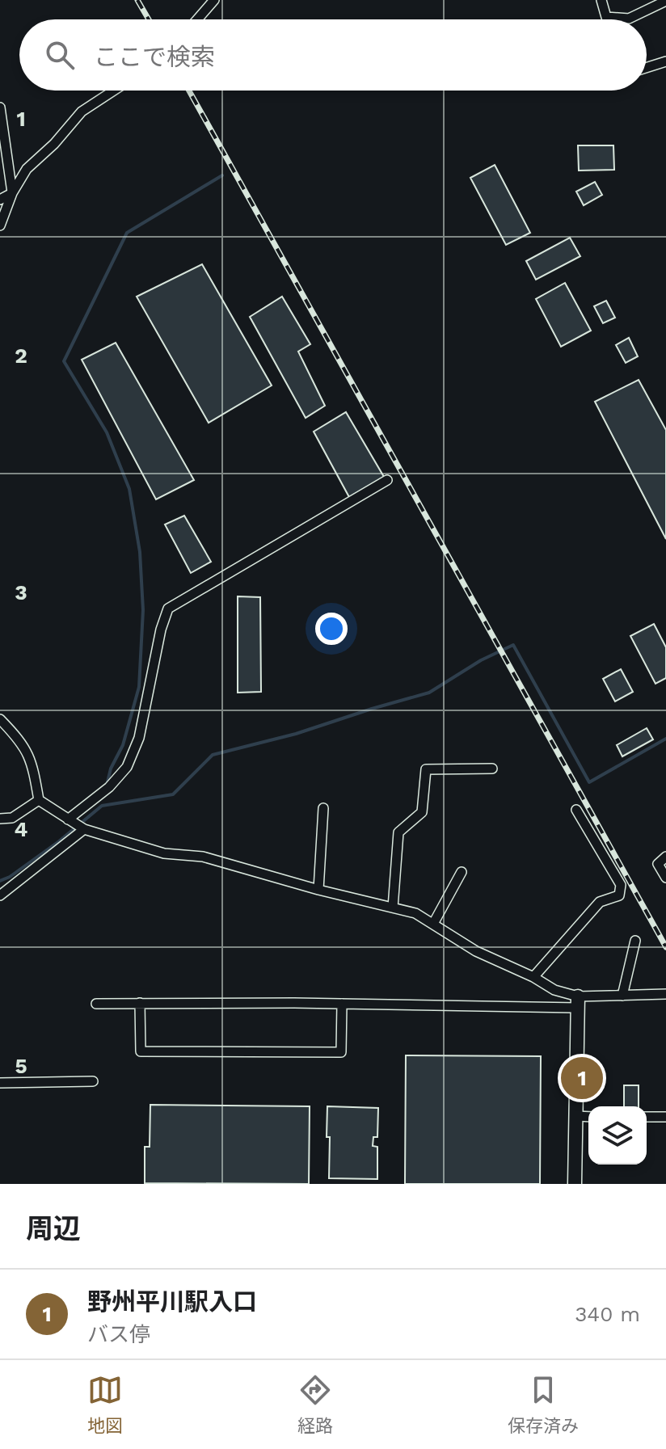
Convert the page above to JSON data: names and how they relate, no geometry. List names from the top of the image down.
{
  "page": {
    "search": "ここで検索",
    "pins": "1",
    "heading": "周辺",
    "list": [
      {
        "mark": "1",
        "name": "野州平川駅入口",
        "note": "バス停",
        "value": "340 m"
      }
    ],
    "nav": ["地図", "経路", "保存済み"]
  },
  "grid": {
    "rows": [
      "1",
      "2",
      "3",
      "4",
      "5"
    ]
  }
}
